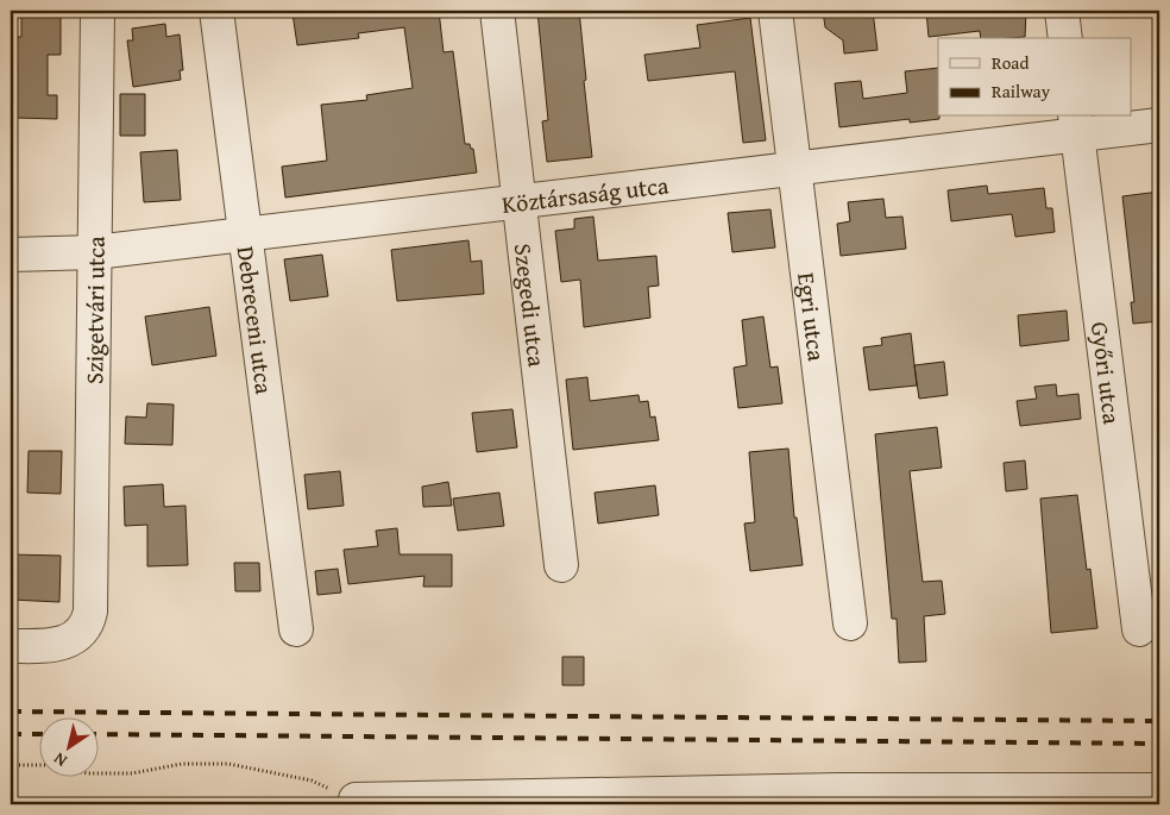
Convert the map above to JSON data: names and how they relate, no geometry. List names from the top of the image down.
{
  "streets": {
    "street": [
      "Köztársaság utca",
      "Szegedi utca",
      "Szigetvári utca",
      "Egri utca",
      "Debreceni utca",
      "Győri utca"
    ]
  },
  "crossings": [
    ["Köztársaság utca", "Szegedi utca"],
    ["Köztársaság utca", "Szigetvári utca"],
    ["Köztársaság utca", "Egri utca"],
    ["Köztársaság utca", "Debreceni utca"],
    ["Köztársaság utca", "Győri utca"]
  ],
  "legend": ["Road", "Railway"],
  "north": "bottom left"
}
